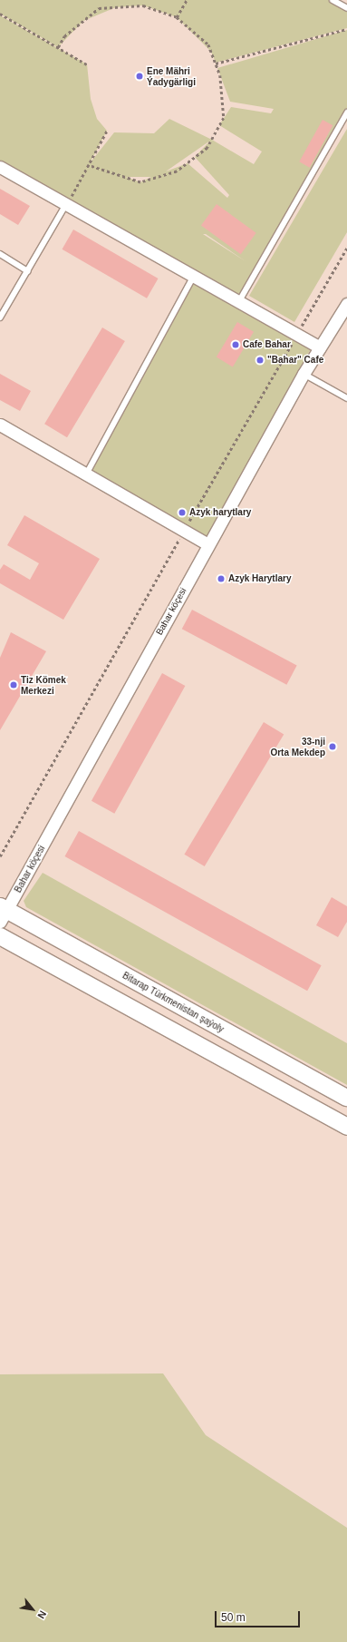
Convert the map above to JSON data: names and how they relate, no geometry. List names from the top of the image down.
{
  "streets": {
    "main road": ["Bitarap Türkmenistan şaýoly"],
    "street": ["Bahar köçesi"]
  },
  "crossings": [
    ["Bahar köçesi", "Bitarap Türkmenistan şaýoly"]
  ],
  "places": [
    "Ene Mähri Ýadygärligi",
    "Cafe Bahar",
    "\"Bahar\" Cafe",
    "Azyk harytlary",
    "Azyk Harytlary",
    "Tiz Kömek Merkezi",
    "33-nji Orta Mekdep"
  ],
  "scale_bar": "50 m",
  "north": "bottom right"
}
